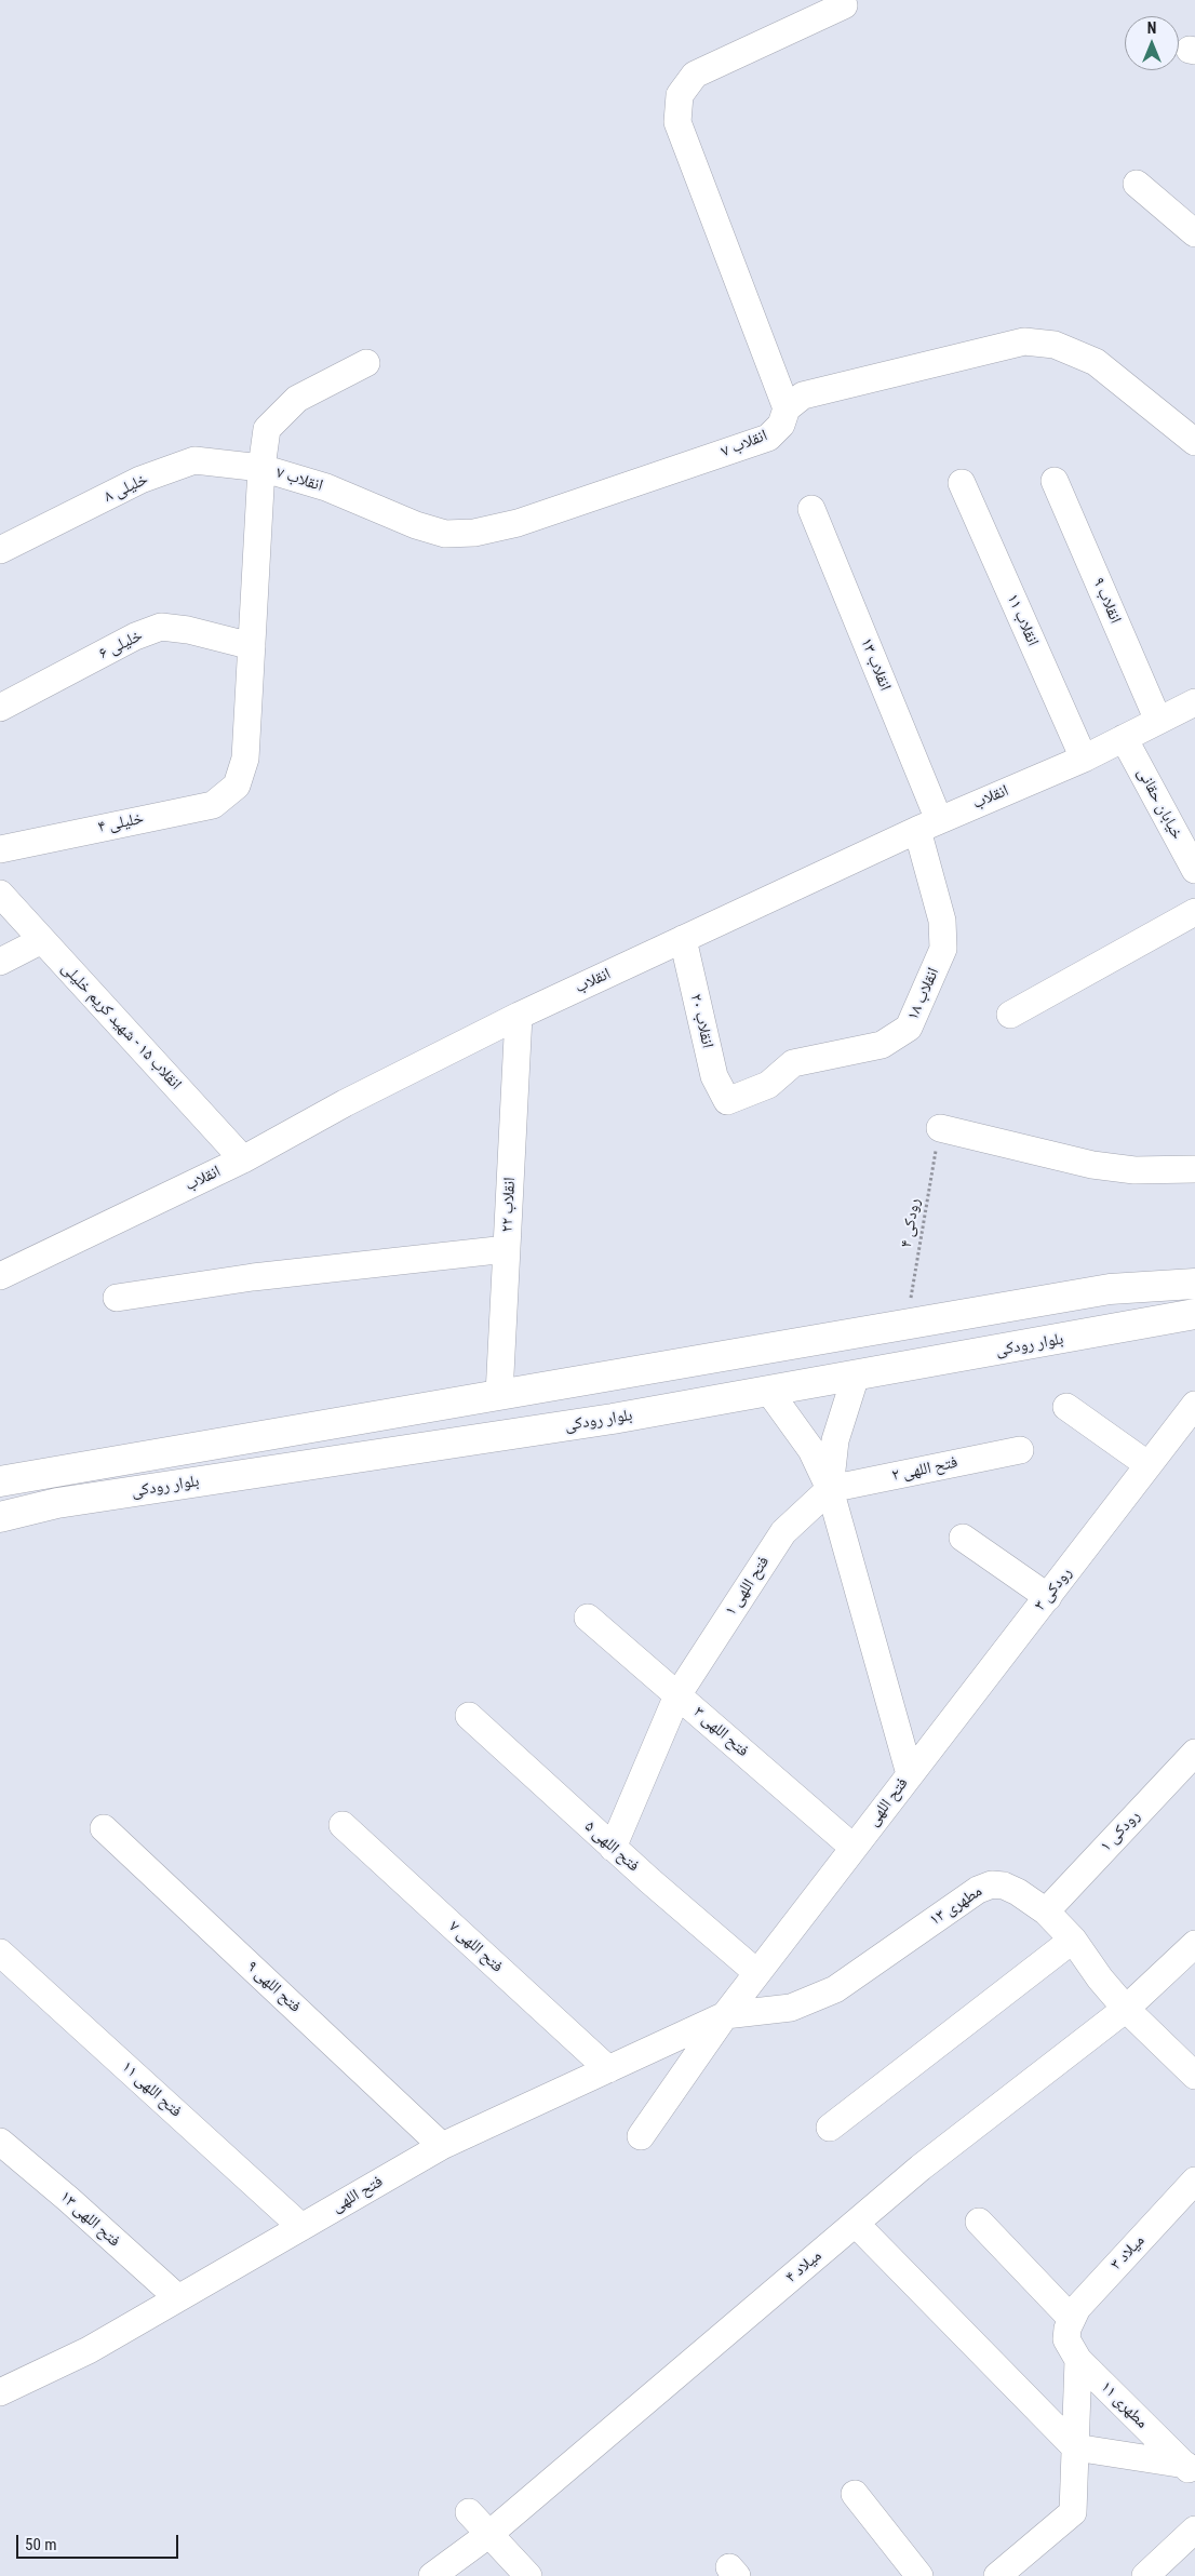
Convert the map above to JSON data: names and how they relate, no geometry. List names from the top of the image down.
{
  "streets": {
    "main road": ["بلوار رودکی"],
    "street": [
      "انقلاب ۷",
      "خلیلی ۸",
      "انقلاب ۹",
      "انقلاب ۱۱",
      "خلیلی ۶",
      "انقلاب ۱۳",
      "انقلاب",
      "خیابان حقانی",
      "خلیلی ۴",
      "انقلاب ۱۸",
      "انقلاب ۲۰",
      "انقلاب ۱۵ - شهید کریم خلیلی",
      "انقلاب ۲۲",
      "فتح اللهی ۲",
      "فتح اللهی ۱",
      "رودکی ۳",
      "فتح اللهی ۳",
      "فتح اللهی",
      "رودکی ۱",
      "فتح اللهی ۵",
      "مطهری ۱۳",
      "فتح اللهی ۷",
      "فتح اللهی ۹",
      "فتح اللهی ۱۱",
      "فتح اللهی ۱۳",
      "میلاد ۳",
      "میلاد ۴",
      "مطهری ۱۱"
    ],
    "path": ["رودکی ۴"]
  },
  "crossings": [
    ["انقلاب ۷", "خلیلی ۸"],
    ["انقلاب ۹", "انقلاب"],
    ["انقلاب ۱۱", "انقلاب"],
    ["خلیلی ۶", "خلیلی ۴"],
    ["انقلاب ۱۳", "انقلاب"],
    ["انقلاب ۱۳", "انقلاب ۱۸"],
    ["انقلاب", "خیابان حقانی"],
    ["انقلاب", "انقلاب ۱۸"],
    ["انقلاب", "انقلاب ۲۰"],
    ["انقلاب", "انقلاب ۱۵ - شهید کریم خلیلی"],
    ["انقلاب", "انقلاب ۲۲"],
    ["انقلاب ۱۸", "انقلاب ۲۰"],
    ["انقلاب ۲۲", "بلوار رودکی"],
    ["رودکی ۴", "بلوار رودکی"],
    ["فتح اللهی ۲", "فتح اللهی ۱"],
    ["فتح اللهی ۲", "فتح اللهی"],
    ["فتح اللهی ۱", "فتح اللهی ۳"],
    ["فتح اللهی ۱", "فتح اللهی"],
    ["فتح اللهی ۱", "فتح اللهی ۵"],
    ["رودکی ۳", "فتح اللهی"],
    ["فتح اللهی ۳", "فتح اللهی"],
    ["فتح اللهی", "فتح اللهی ۵"],
    ["فتح اللهی", "مطهری ۱۳"],
    ["فتح اللهی", "فتح اللهی ۷"],
    ["فتح اللهی", "فتح اللهی ۹"],
    ["فتح اللهی", "فتح اللهی ۱۱"],
    ["فتح اللهی", "فتح اللهی ۱۳"],
    ["رودکی ۱", "مطهری ۱۳"],
    ["مطهری ۱۳", "میلاد ۴"],
    ["میلاد ۳", "مطهری ۱۱"]
  ],
  "scale_bar": "50 m",
  "north": "top"
}
